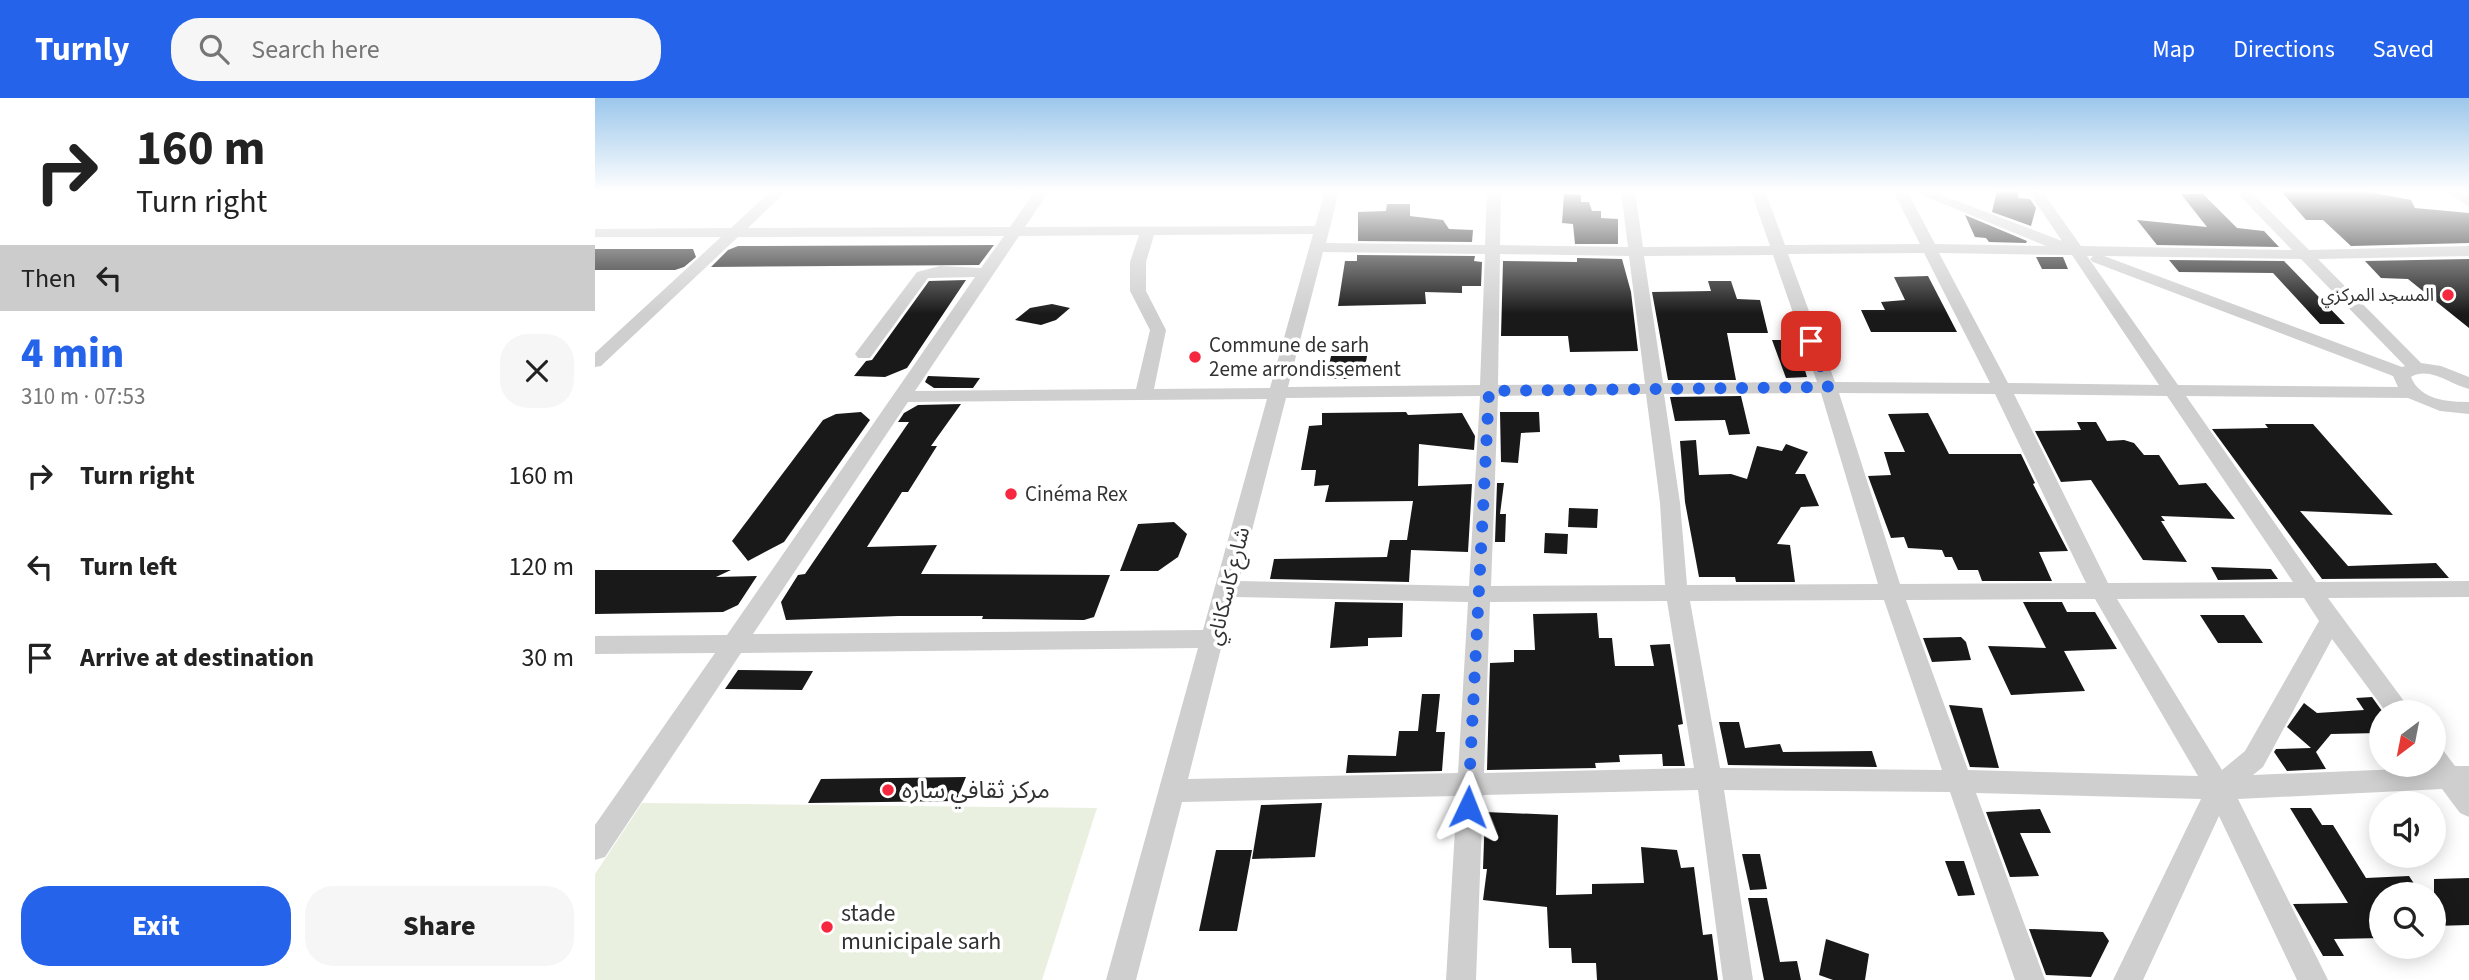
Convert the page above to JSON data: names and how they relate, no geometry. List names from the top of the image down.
{
  "streets": {
    "street": ["شارع كاسكاناي"]
  },
  "places": [
    "المسجد المركزي",
    "Commune de sarh 2eme arrondissement",
    "Cinéma Rex",
    "مركز ثقافي ساره",
    "stade municipale sarh"
  ],
  "north": "bottom left",
  "page": {
    "header": "Turnly",
    "search": "Search here",
    "nav": ["Map", "Directions", "Saved"],
    "turn": ["160 m", "Turn right"],
    "then": "Then",
    "heading": ["4 min", "310 m · 07:53"],
    "list": [
      {
        "name": "Turn right",
        "value": "160 m"
      },
      {
        "name": "Turn left",
        "value": "120 m"
      },
      {
        "name": "Arrive at destination",
        "value": "30 m"
      }
    ],
    "buttons": ["Exit", "Share"]
  }
}
